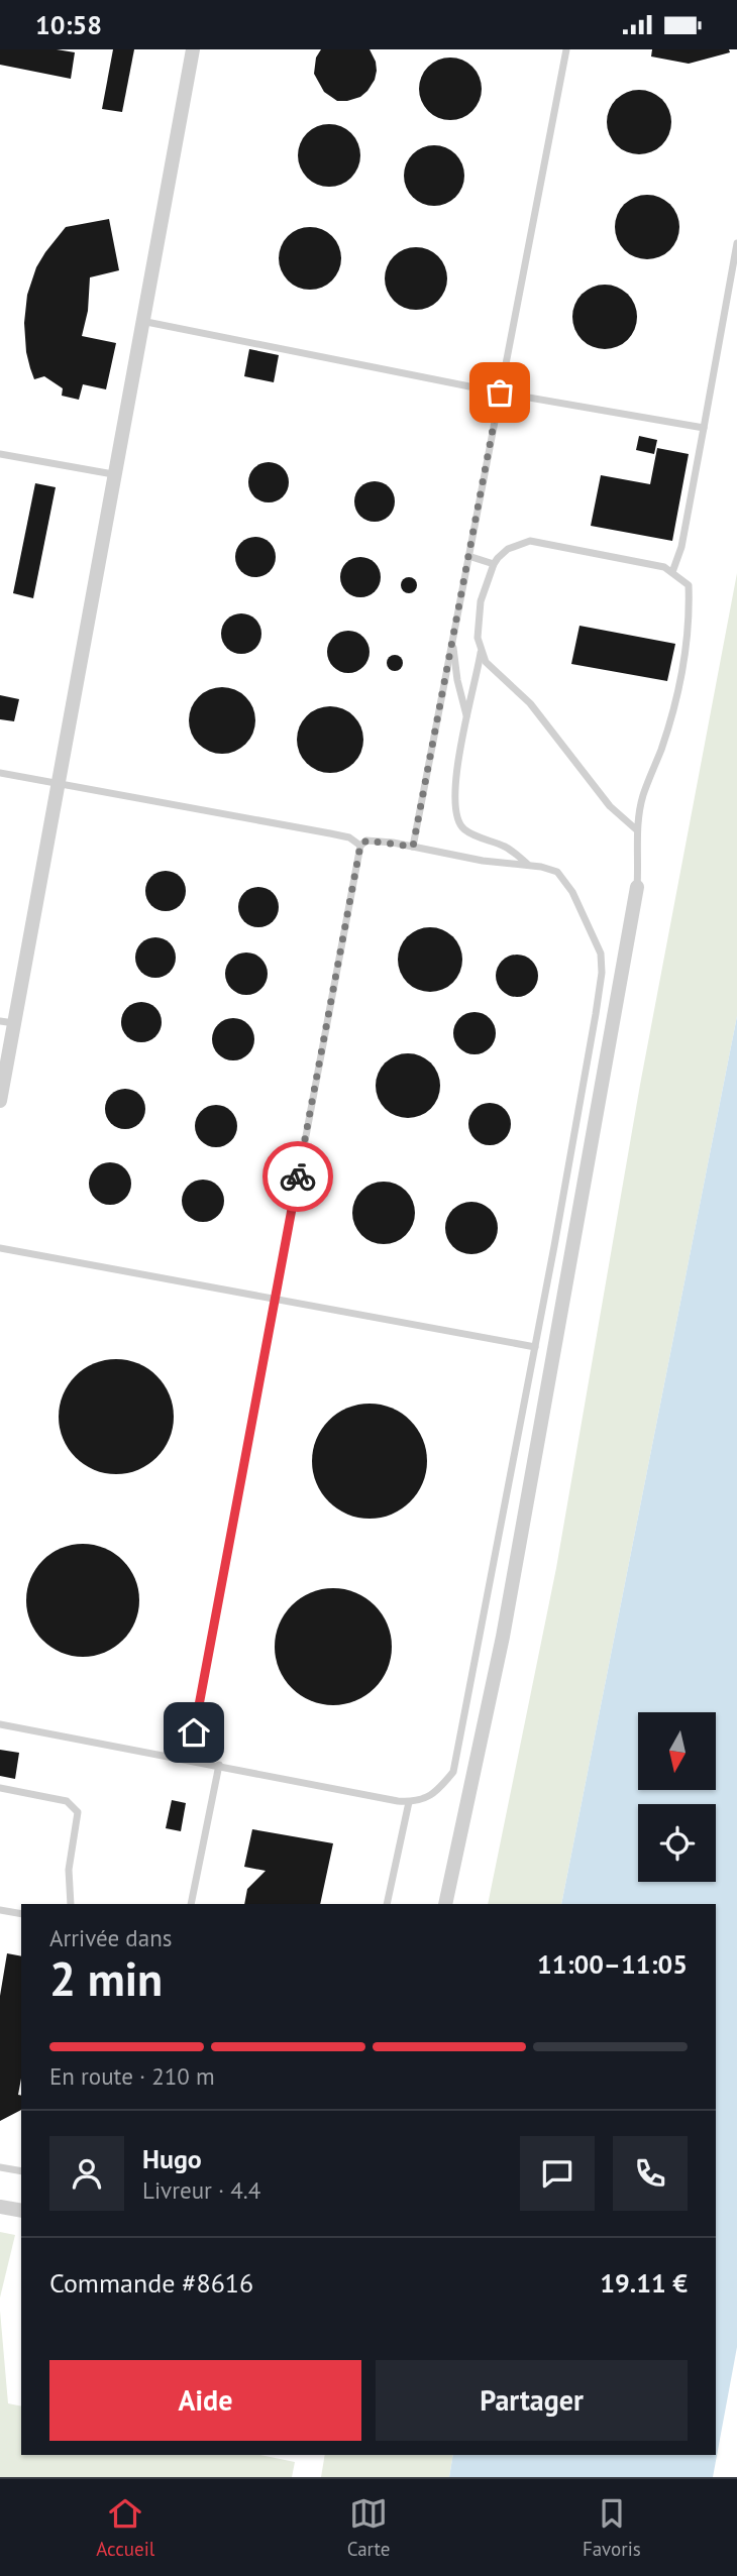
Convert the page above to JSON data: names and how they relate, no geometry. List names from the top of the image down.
{
  "north": "bottom",
  "page": {
    "status": "10:58",
    "heading": ["2 min", "Arrivée dans", "11:00–11:05"],
    "panel": [
      "Hugo",
      "Livreur · 4.4",
      "Commande #8616",
      "19.11 €"
    ],
    "bar": "En route · 210 m",
    "buttons": ["Aide", "Partager"],
    "tabs": ["Accueil", "Carte", "Favoris"]
  }
}
